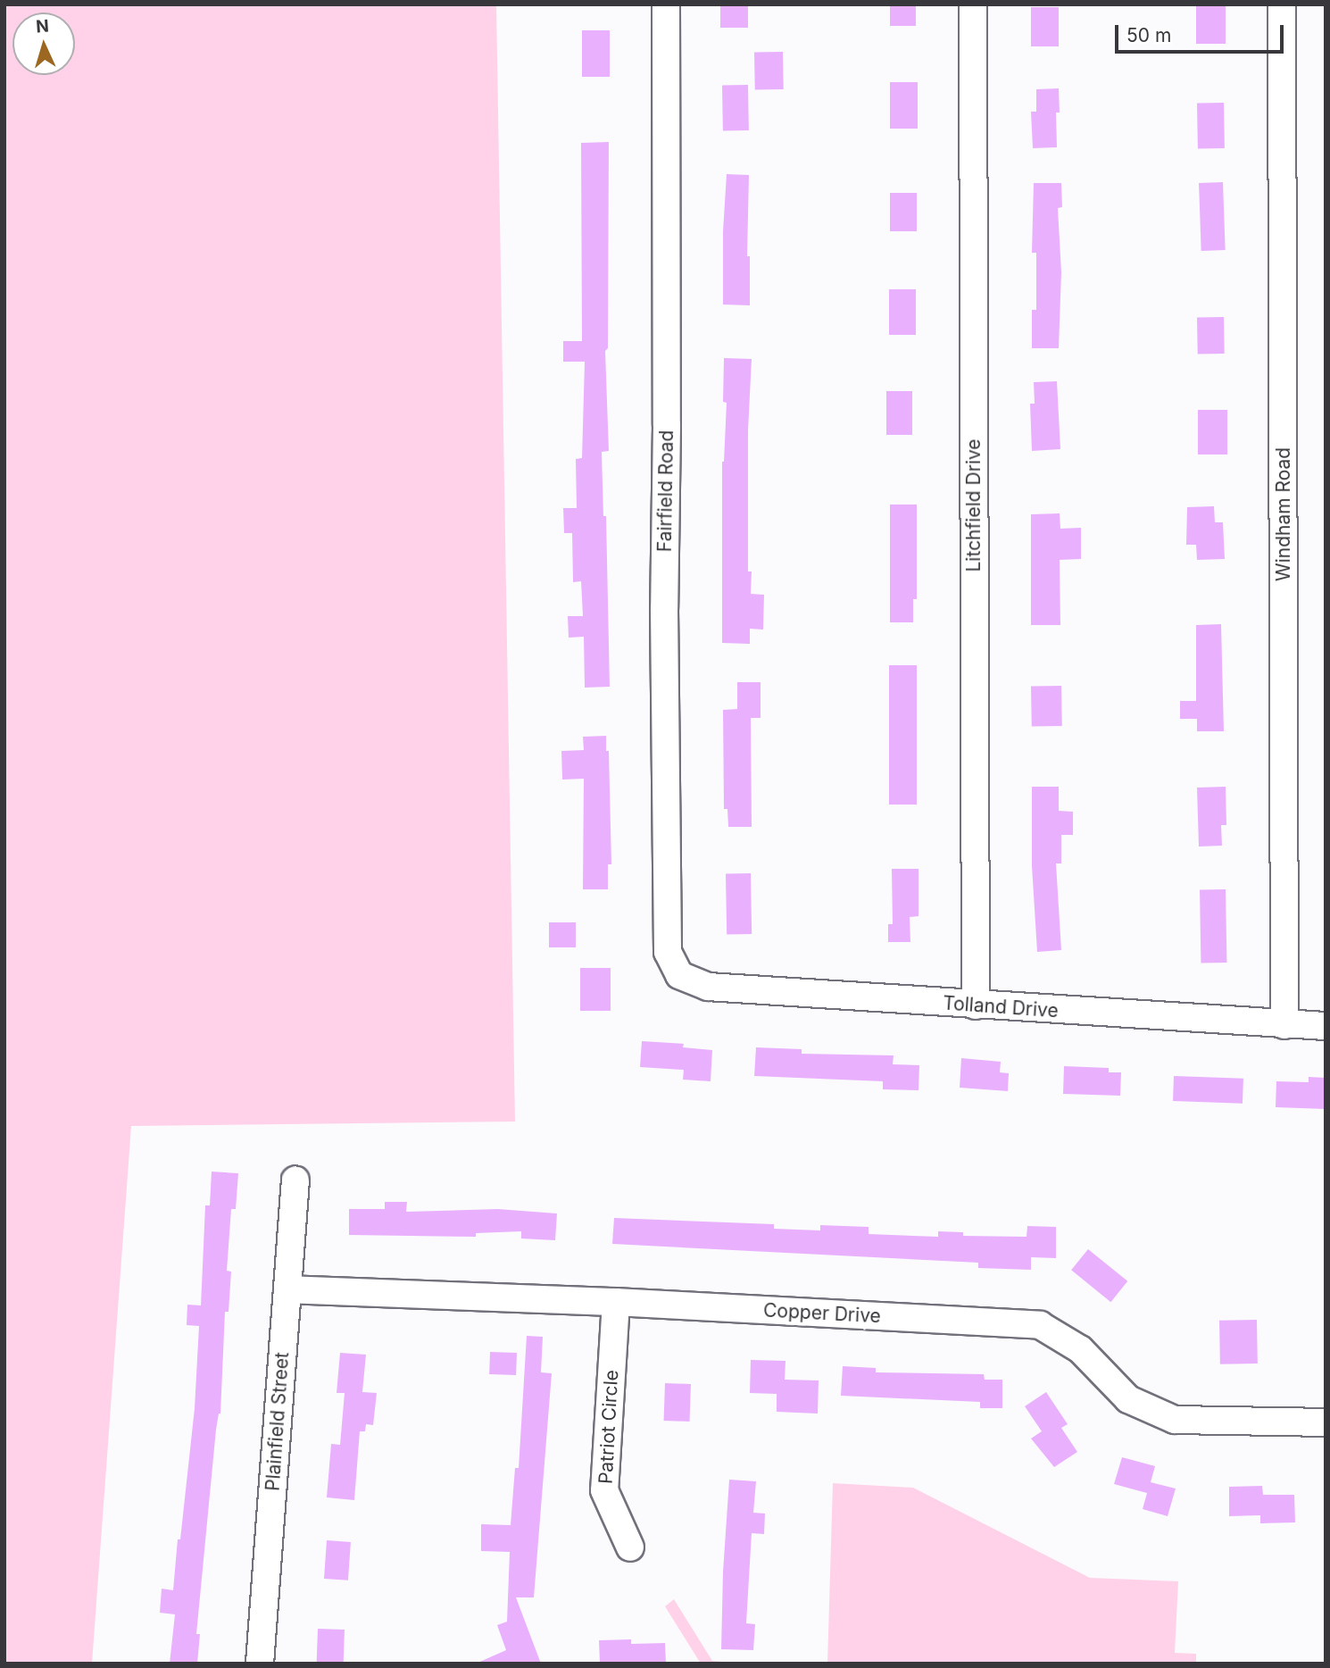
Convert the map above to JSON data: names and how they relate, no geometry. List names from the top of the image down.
{
  "streets": {
    "street": [
      "Fairfield Road",
      "Litchfield Drive",
      "Windham Road",
      "Tolland Drive",
      "Copper Drive",
      "Plainfield Street",
      "Patriot Circle"
    ]
  },
  "crossings": [
    ["Fairfield Road", "Tolland Drive"],
    ["Litchfield Drive", "Tolland Drive"],
    ["Windham Road", "Tolland Drive"],
    ["Copper Drive", "Plainfield Street"],
    ["Copper Drive", "Patriot Circle"]
  ],
  "scale_bar": "50 m",
  "north": "top"
}
